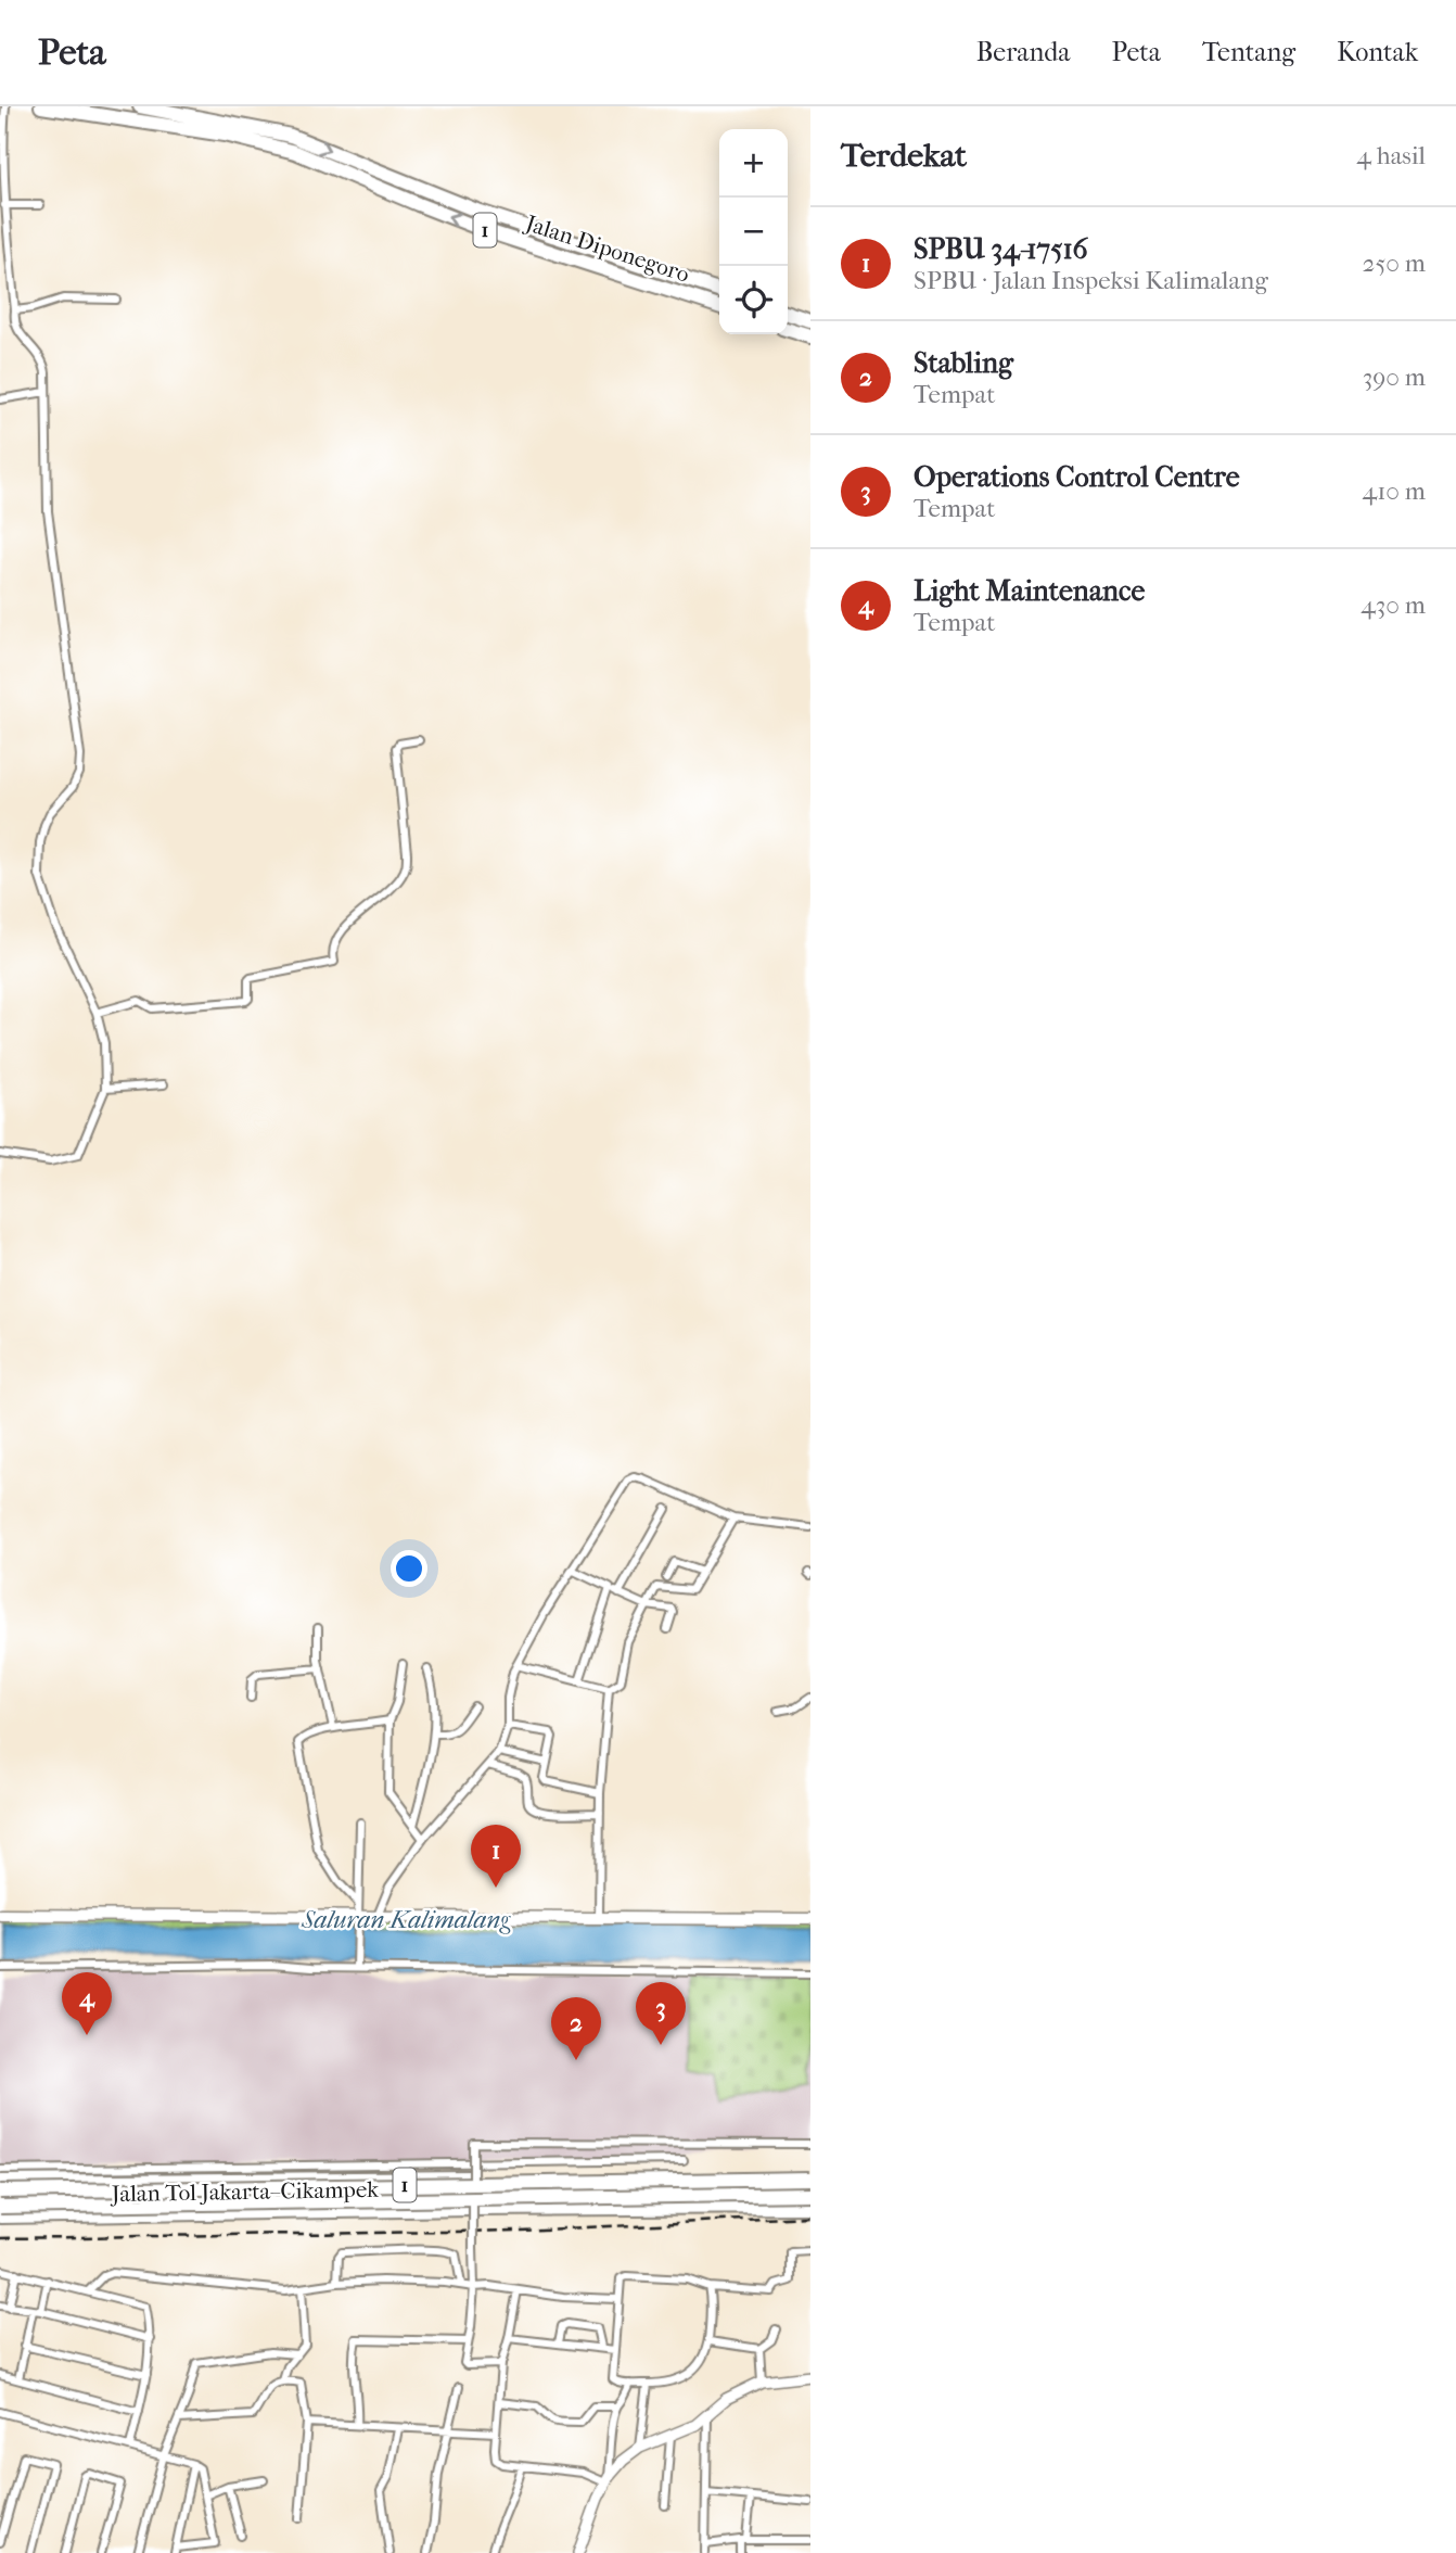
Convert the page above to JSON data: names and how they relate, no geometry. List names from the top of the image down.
{
  "streets": {
    "highway": ["1", "Jalan Diponegoro", "Jalan Tol Jakarta–Cikampek"]
  },
  "crossings": [
    ["1", "Jalan Tol Jakarta–Cikampek"]
  ],
  "water": ["Saluran Kalimalang"],
  "page": {
    "header": "Peta",
    "nav": [
      "Beranda",
      "Peta",
      "Tentang",
      "Kontak"
    ],
    "heading": ["Terdekat", "4 hasil"],
    "map_buttons": ["+", "−"],
    "list": [
      {
        "mark": "1",
        "name": "SPBU 34-17516",
        "note": "SPBU · Jalan Inspeksi Kalimalang",
        "value": "250 m"
      },
      {
        "mark": "2",
        "name": "Stabling",
        "note": "Tempat",
        "value": "390 m"
      },
      {
        "mark": "3",
        "name": "Operations Control Centre",
        "note": "Tempat",
        "value": "410 m"
      },
      {
        "mark": "4",
        "name": "Light Maintenance",
        "note": "Tempat",
        "value": "430 m"
      }
    ],
    "pins": [
      "1",
      "4",
      "3",
      "2"
    ]
  }
}
